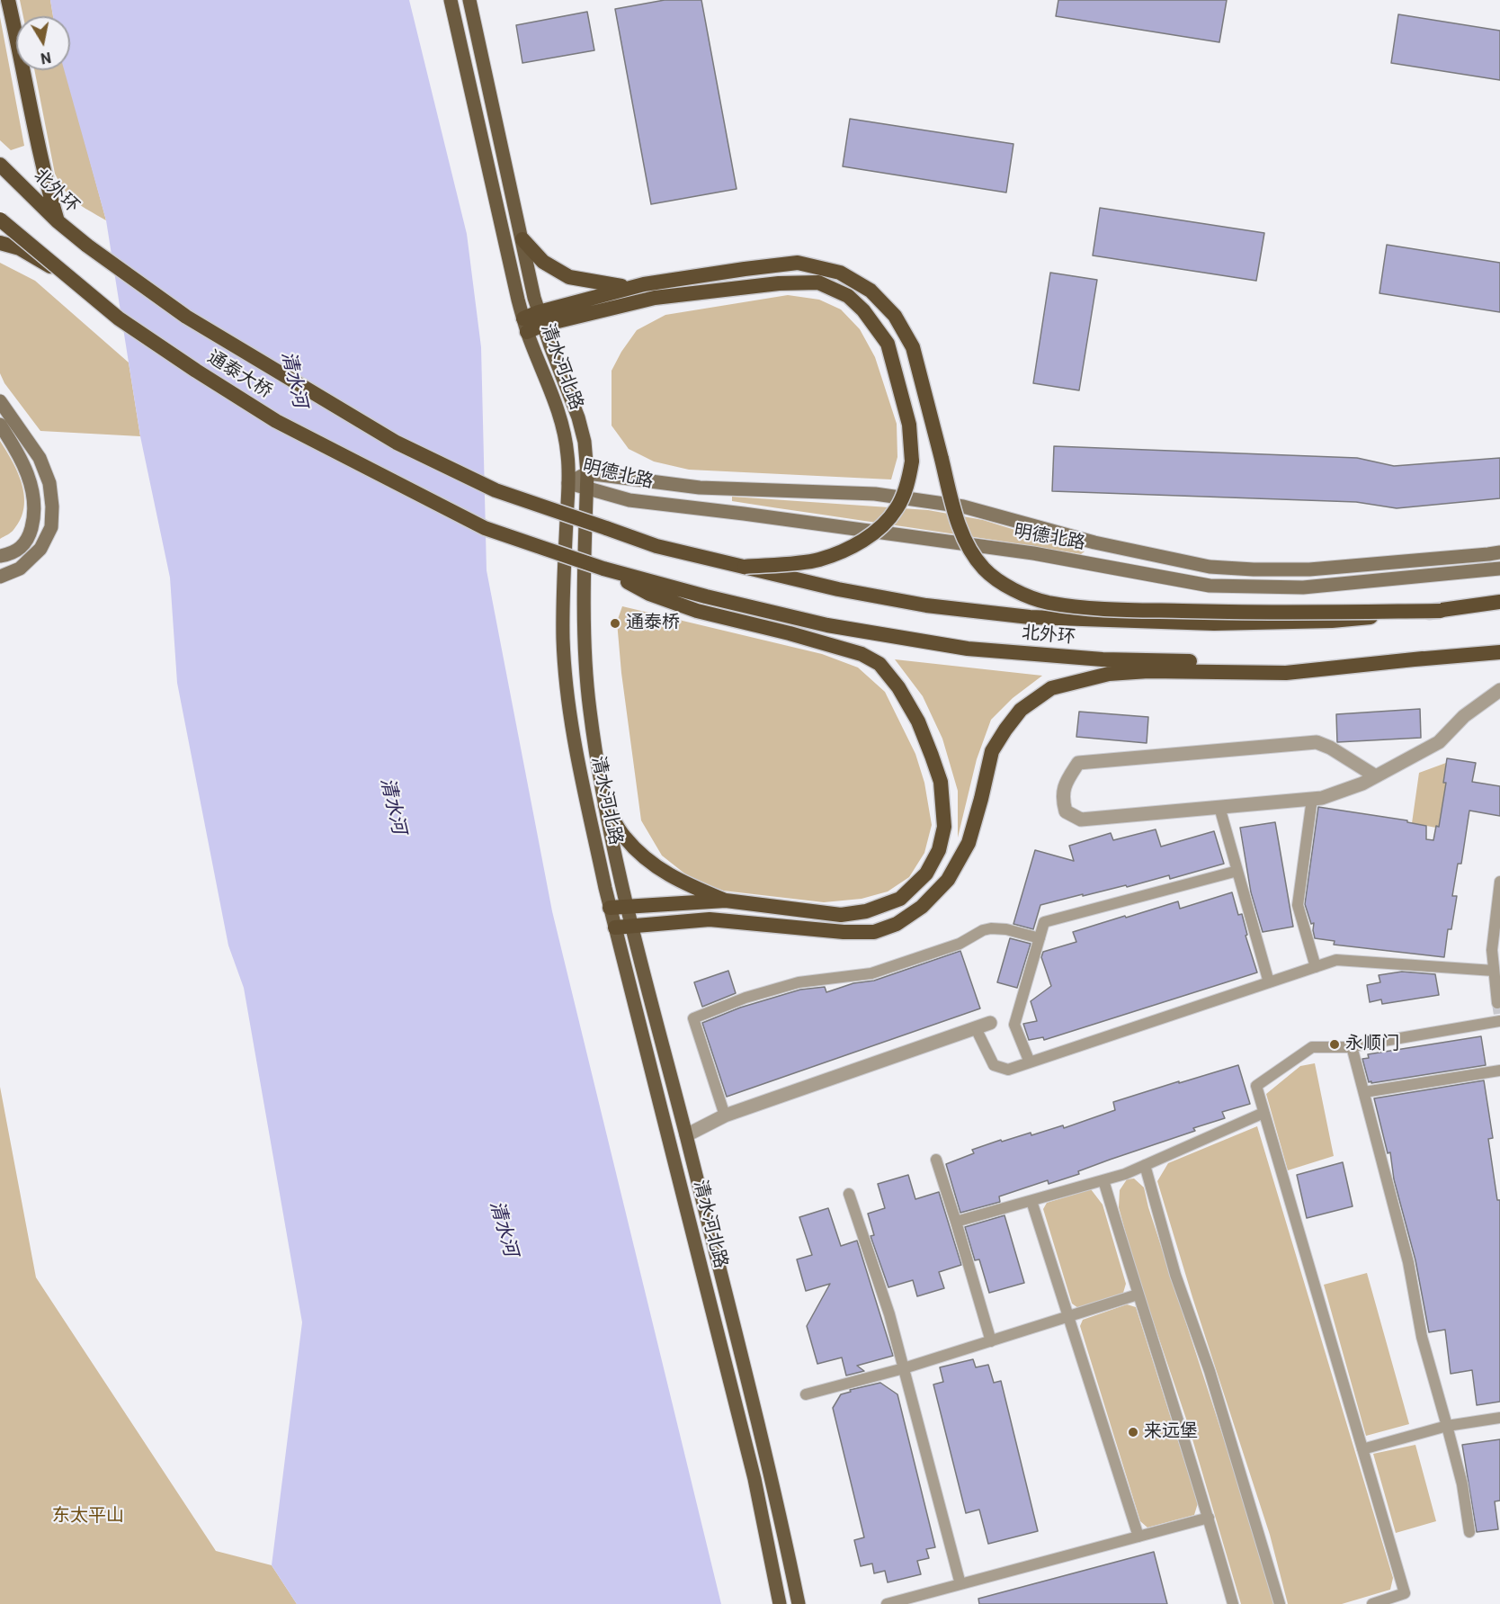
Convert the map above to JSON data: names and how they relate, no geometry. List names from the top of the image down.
{
  "streets": {
    "highway": ["北外环", "通泰大桥"],
    "main road": ["清水河北路", "明德北路"]
  },
  "crossings": [
    ["北外环", "通泰大桥"],
    ["清水河北路", "明德北路"]
  ],
  "water": ["清水河"],
  "parks": ["东太平山"],
  "places": ["通泰桥", "永顺门", "来远堡"],
  "north": "bottom"
}
